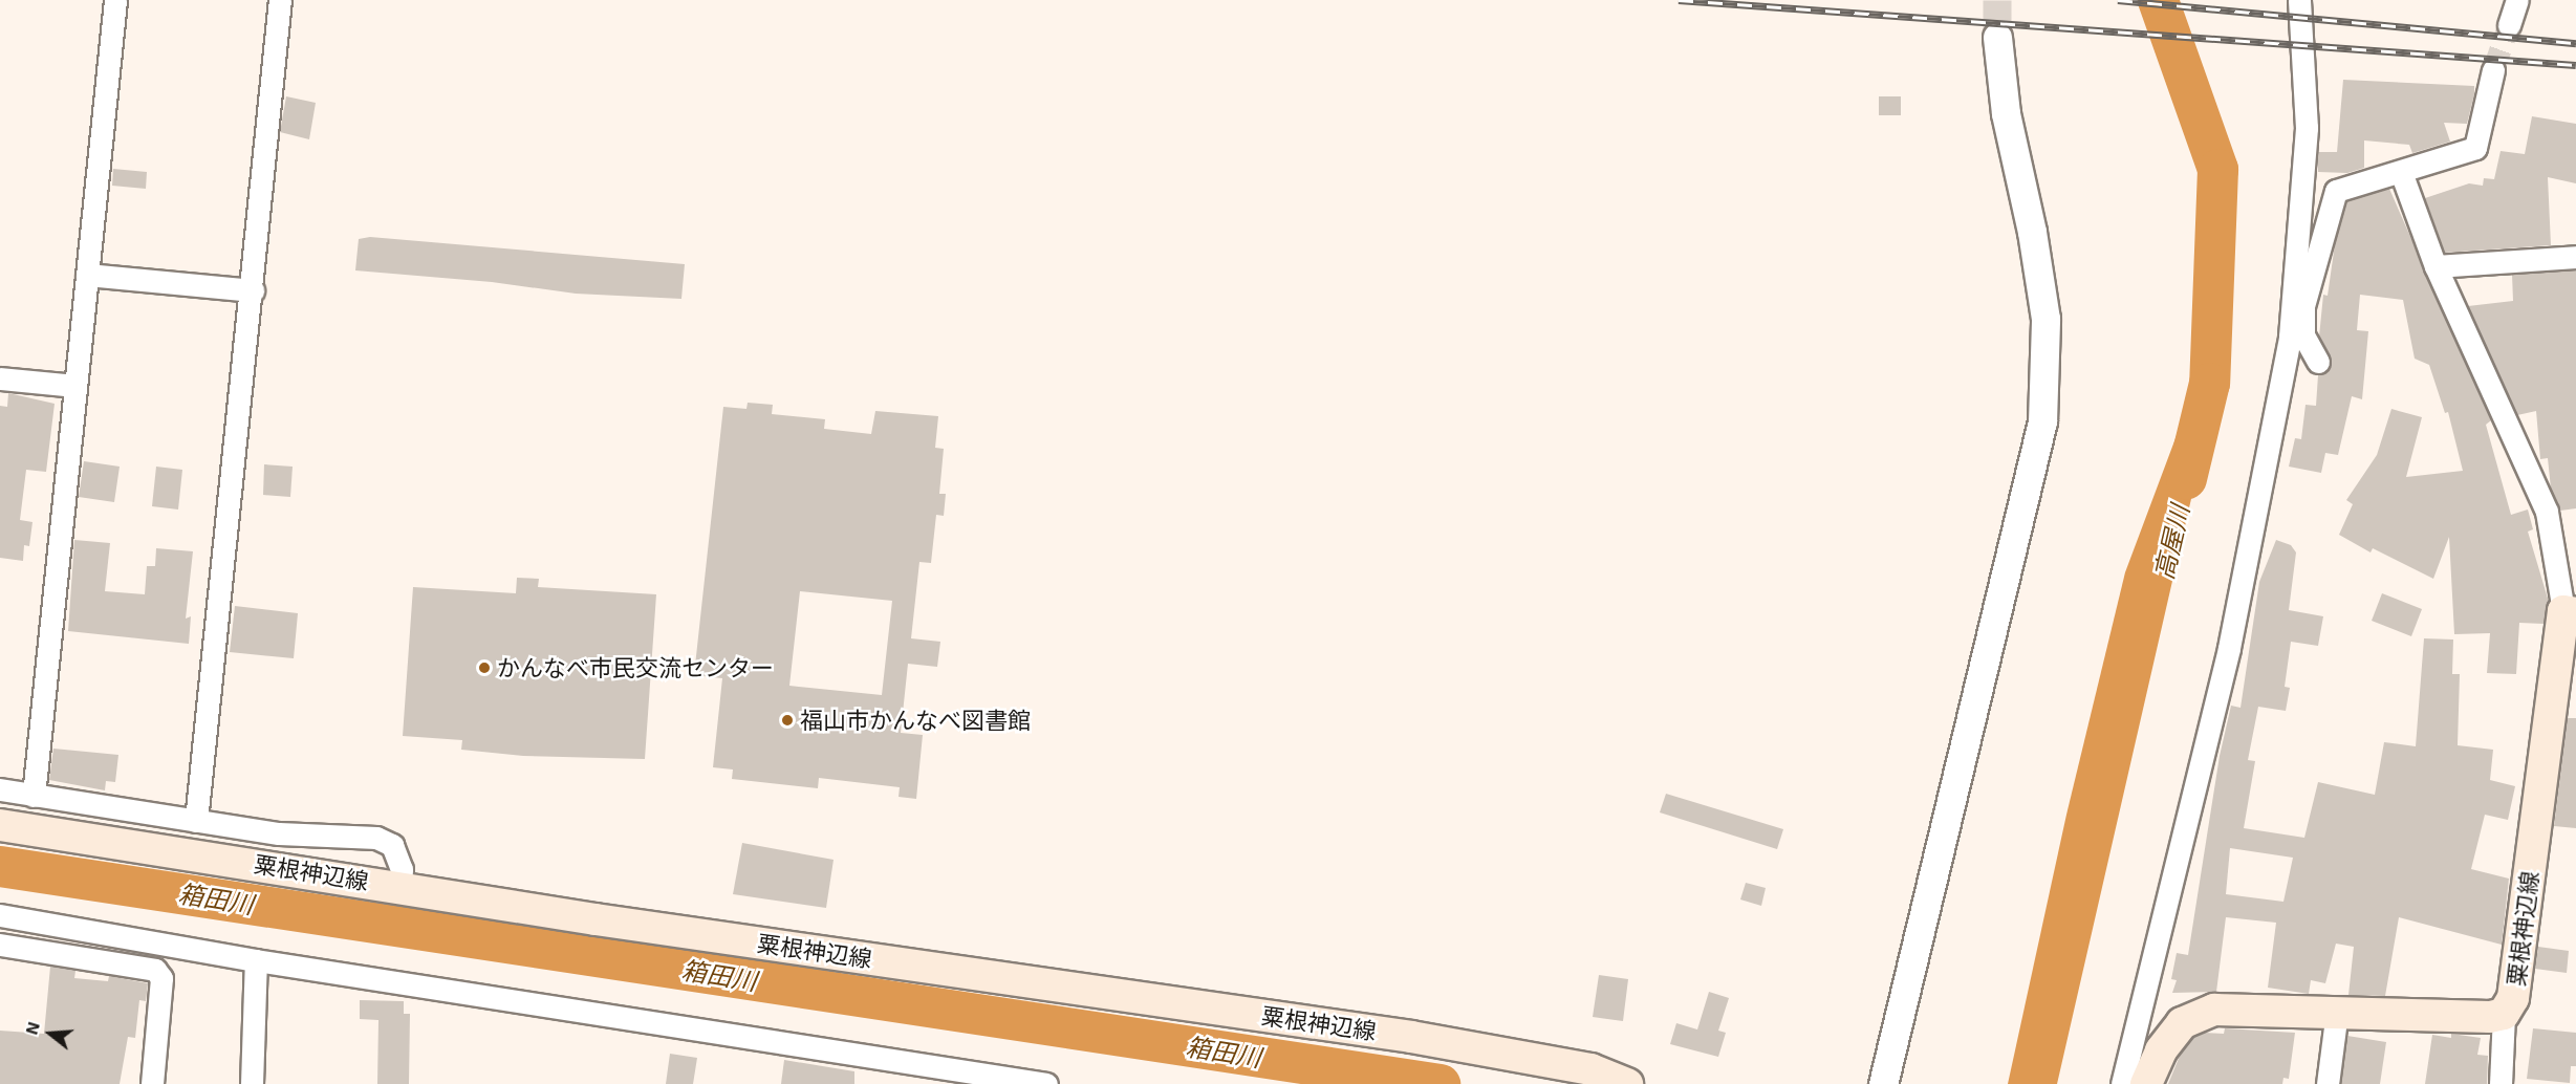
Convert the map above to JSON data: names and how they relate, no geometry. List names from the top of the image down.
{
  "streets": {
    "main road": ["粟根神辺線"]
  },
  "water": ["高屋川", "箱田川"],
  "places": ["かんなべ市民交流センター", "福山市かんなべ図書館"],
  "north": "left"
}
